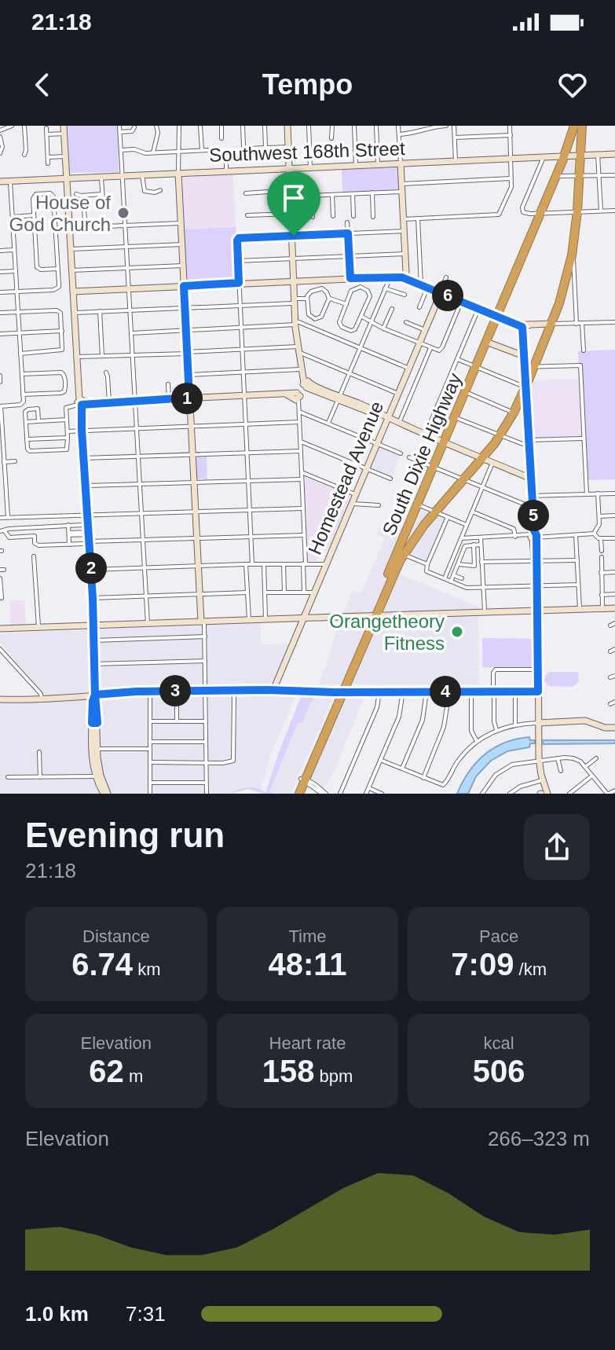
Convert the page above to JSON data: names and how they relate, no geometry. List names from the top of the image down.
{
  "streets": {
    "highway": ["South Dixie Highway"],
    "street": ["Southwest 168th Street", "Homestead Avenue"]
  },
  "crossings": [
    ["Southwest 168th Street", "South Dixie Highway"]
  ],
  "places": ["House of God Church", "Orangetheory Fitness"],
  "page": {
    "status": "21:18",
    "header": "Tempo",
    "pins": [
      "6",
      "1",
      "5",
      "2",
      "3",
      "4"
    ],
    "heading": ["Evening run", "21:18"],
    "stats": [
      ["Distance", "6.74 km"],
      ["Time", "48:11"],
      ["Pace", "7:09 /km"],
      ["Elevation", "62 m"],
      ["Heart rate", "158 bpm"],
      ["kcal", "506"]
    ],
    "chart": ["Elevation", "266–323 m"],
    "list": [
      {
        "name": "1.0 km",
        "note": "7:31"
      }
    ]
  }
}
